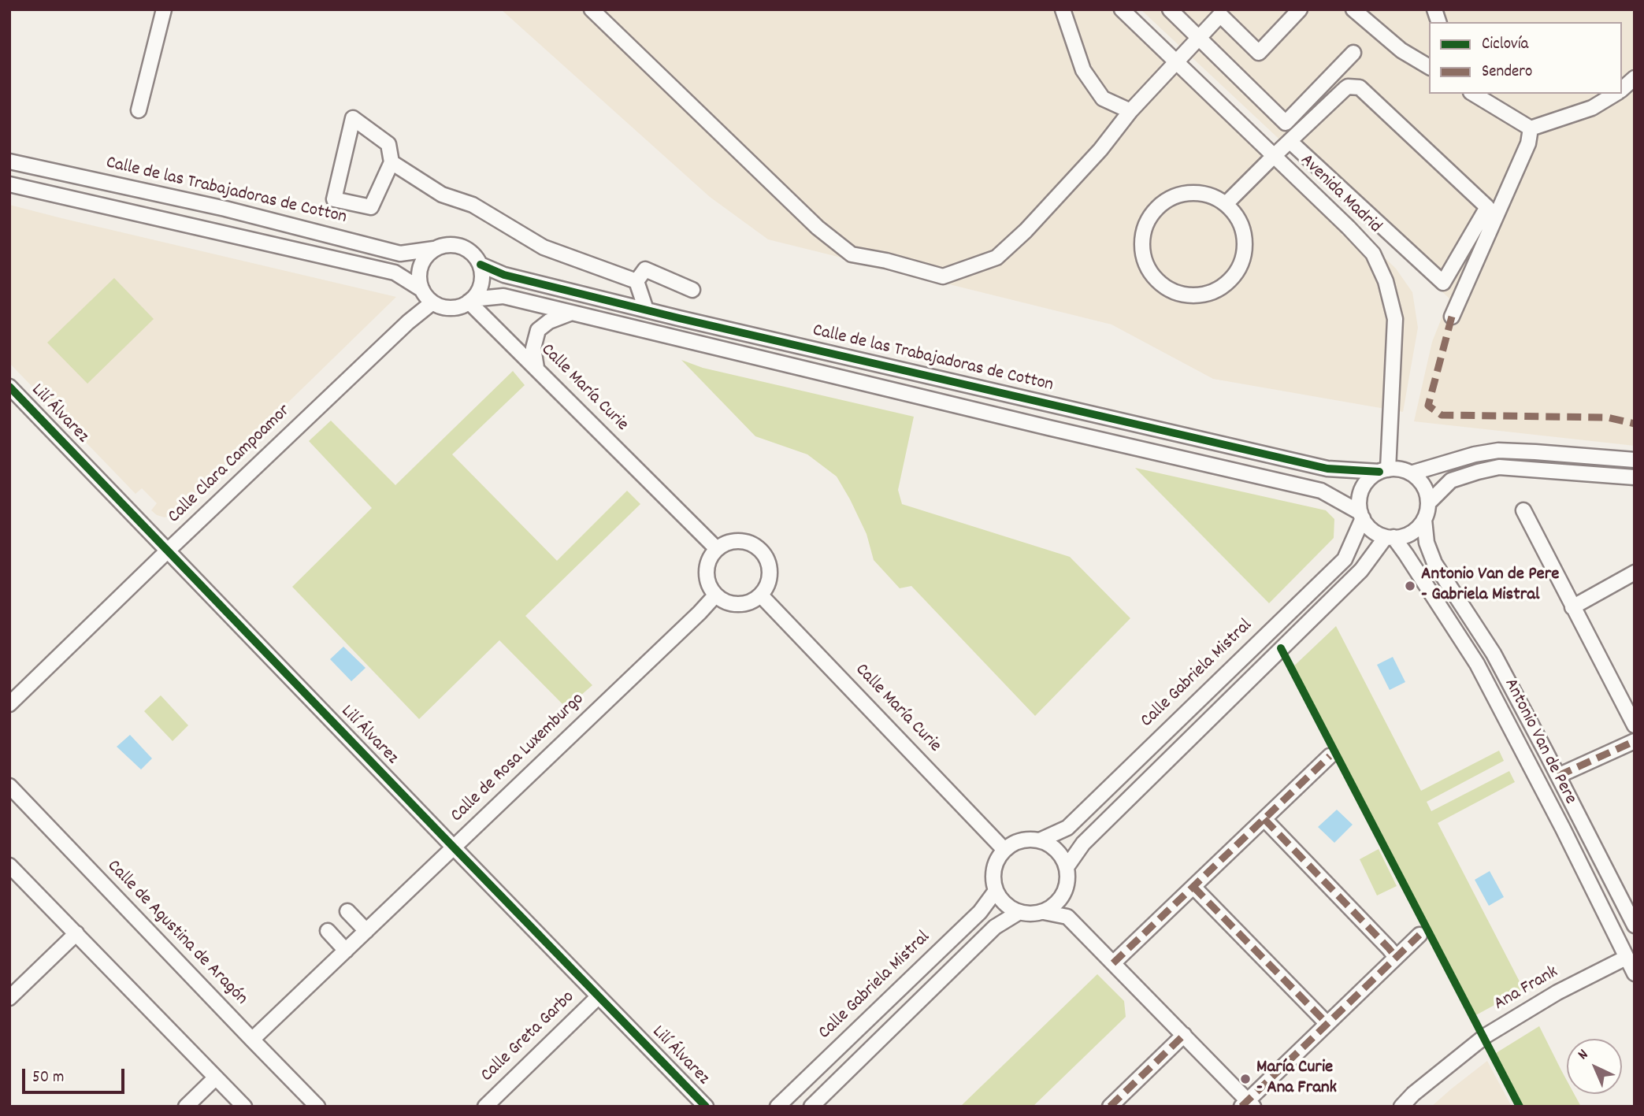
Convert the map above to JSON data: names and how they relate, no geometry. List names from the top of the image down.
{
  "streets": {
    "street": [
      "Calle de las Trabajadoras de Cotton",
      "Avenida Madrid",
      "Calle María Curie",
      "Lilí Álvarez",
      "Calle Clara Campoamor",
      "Calle Gabriela Mistral",
      "Antonio Van de Pere",
      "Calle de Rosa Luxemburgo",
      "Calle de Agustina de Aragón",
      "Ana Frank",
      "Calle Greta Garbo"
    ]
  },
  "crossings": [
    ["Calle de las Trabajadoras de Cotton", "Avenida Madrid"],
    ["Calle de las Trabajadoras de Cotton", "Calle María Curie"],
    ["Calle de las Trabajadoras de Cotton", "Calle Clara Campoamor"],
    ["Calle de las Trabajadoras de Cotton", "Calle Gabriela Mistral"],
    ["Calle de las Trabajadoras de Cotton", "Antonio Van de Pere"],
    ["Avenida Madrid", "Calle Gabriela Mistral"],
    ["Avenida Madrid", "Antonio Van de Pere"],
    ["Calle María Curie", "Calle Clara Campoamor"],
    ["Calle María Curie", "Calle Gabriela Mistral"],
    ["Calle María Curie", "Calle de Rosa Luxemburgo"],
    ["Lilí Álvarez", "Calle Clara Campoamor"],
    ["Lilí Álvarez", "Calle de Rosa Luxemburgo"],
    ["Lilí Álvarez", "Calle Greta Garbo"],
    ["Calle Gabriela Mistral", "Antonio Van de Pere"],
    ["Antonio Van de Pere", "Ana Frank"],
    ["Calle de Rosa Luxemburgo", "Calle de Agustina de Aragón"]
  ],
  "places": ["Antonio Van de Pere - Gabriela Mistral", "María Curie - Ana Frank"],
  "legend": ["Ciclovía", "Sendero"],
  "scale_bar": "50 m",
  "north": "top left"
}
